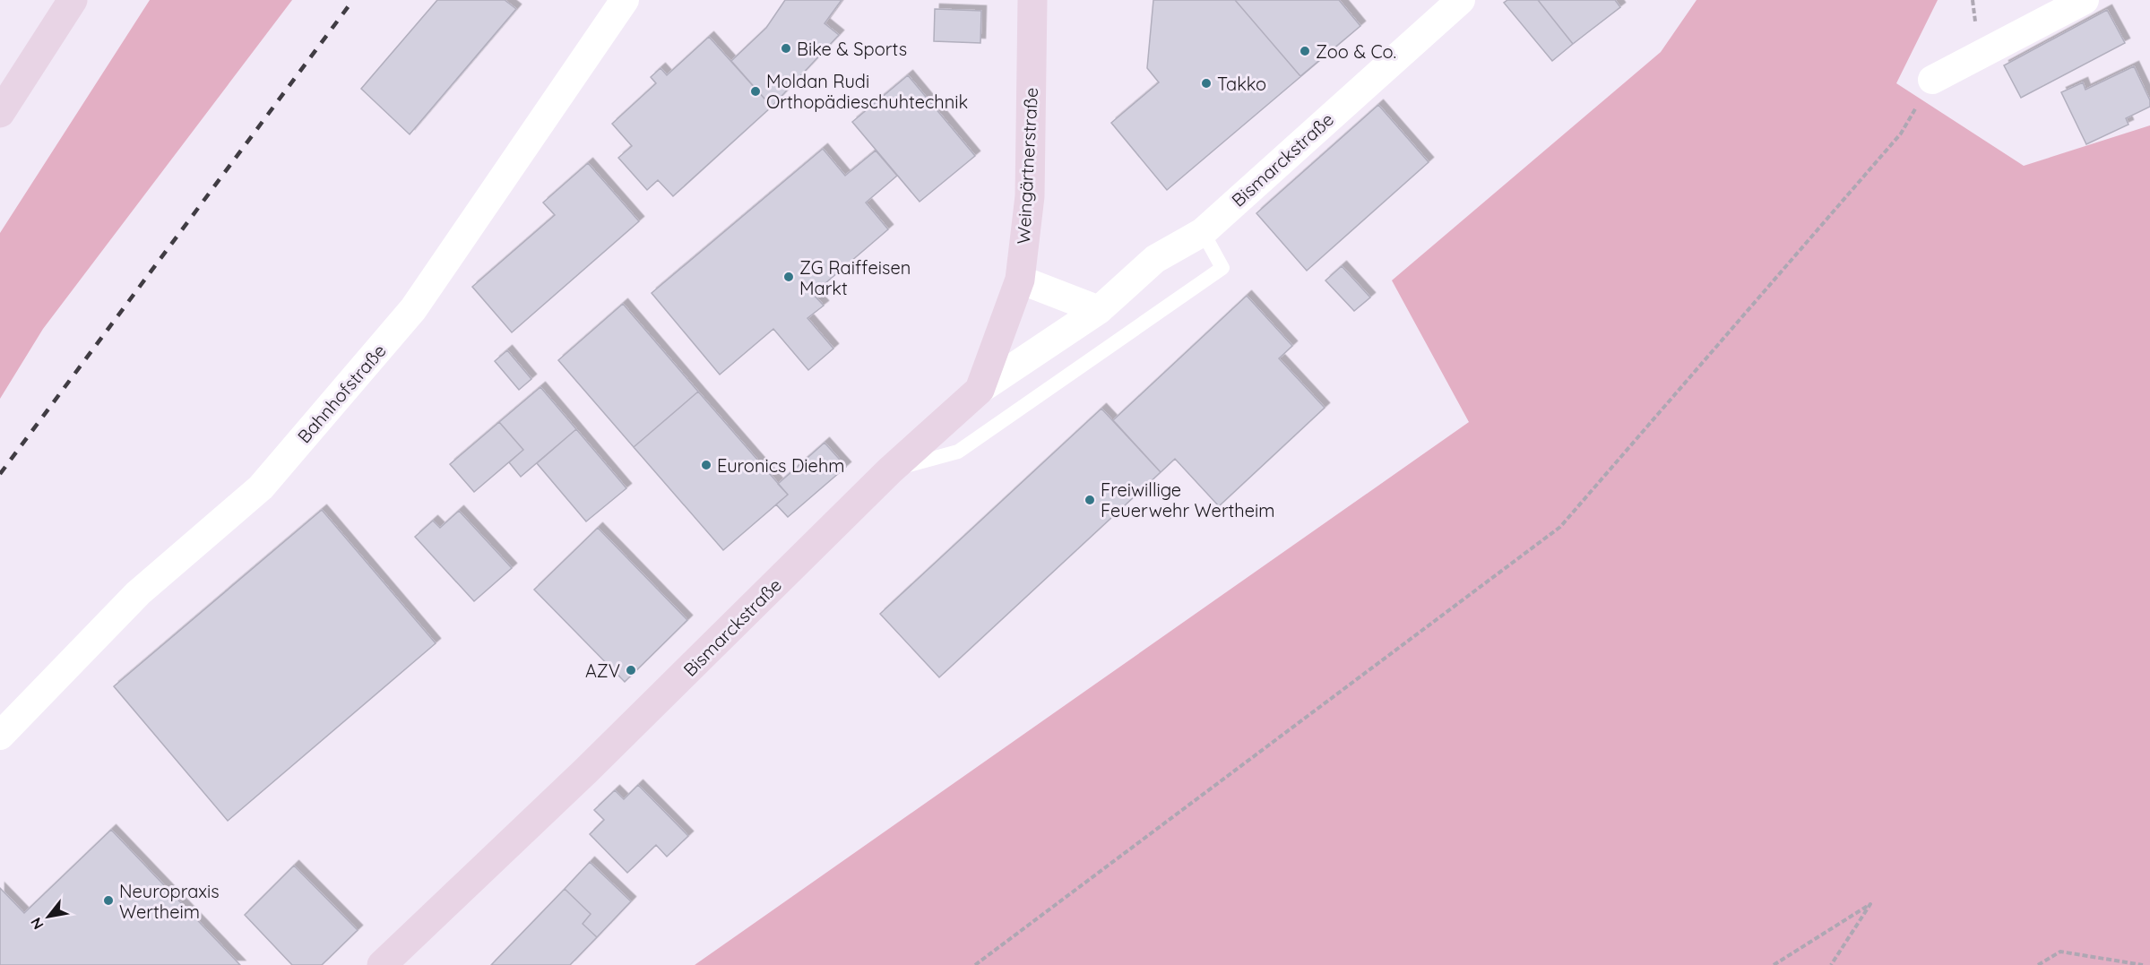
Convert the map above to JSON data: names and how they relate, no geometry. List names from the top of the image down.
{
  "streets": {
    "main road": ["Bismarckstraße", "Weingärtnerstraße"],
    "street": ["Bahnhofstraße"]
  },
  "crossings": [
    ["Bismarckstraße", "Weingärtnerstraße"]
  ],
  "places": [
    "Bike & Sports",
    "Zoo & Co.",
    "Takko",
    "Moldan Rudi Orthopädieschuhtechnik",
    "ZG Raiffeisen Markt",
    "Euronics Diehm",
    "Freiwillige Feuerwehr Wertheim",
    "AZV",
    "Neuropraxis Wertheim"
  ],
  "north": "bottom left"
}
